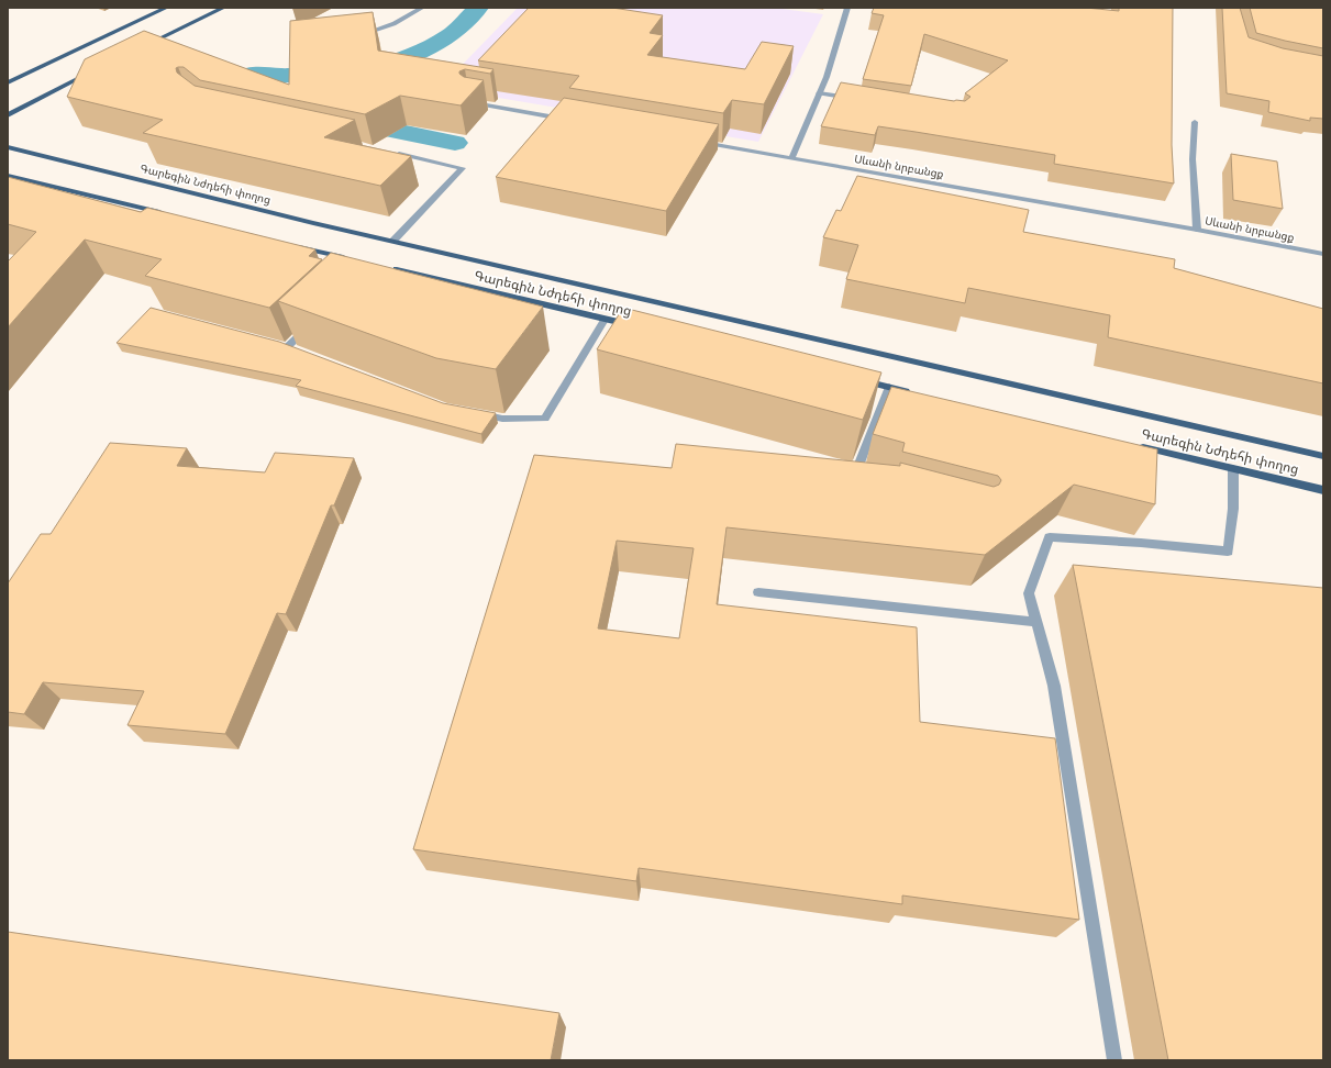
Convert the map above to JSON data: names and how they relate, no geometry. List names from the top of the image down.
{
  "streets": {
    "main road": ["Գարեգին Նժդեհի փողոց"],
    "street": ["Սևանի նրբանցք"]
  }
}
